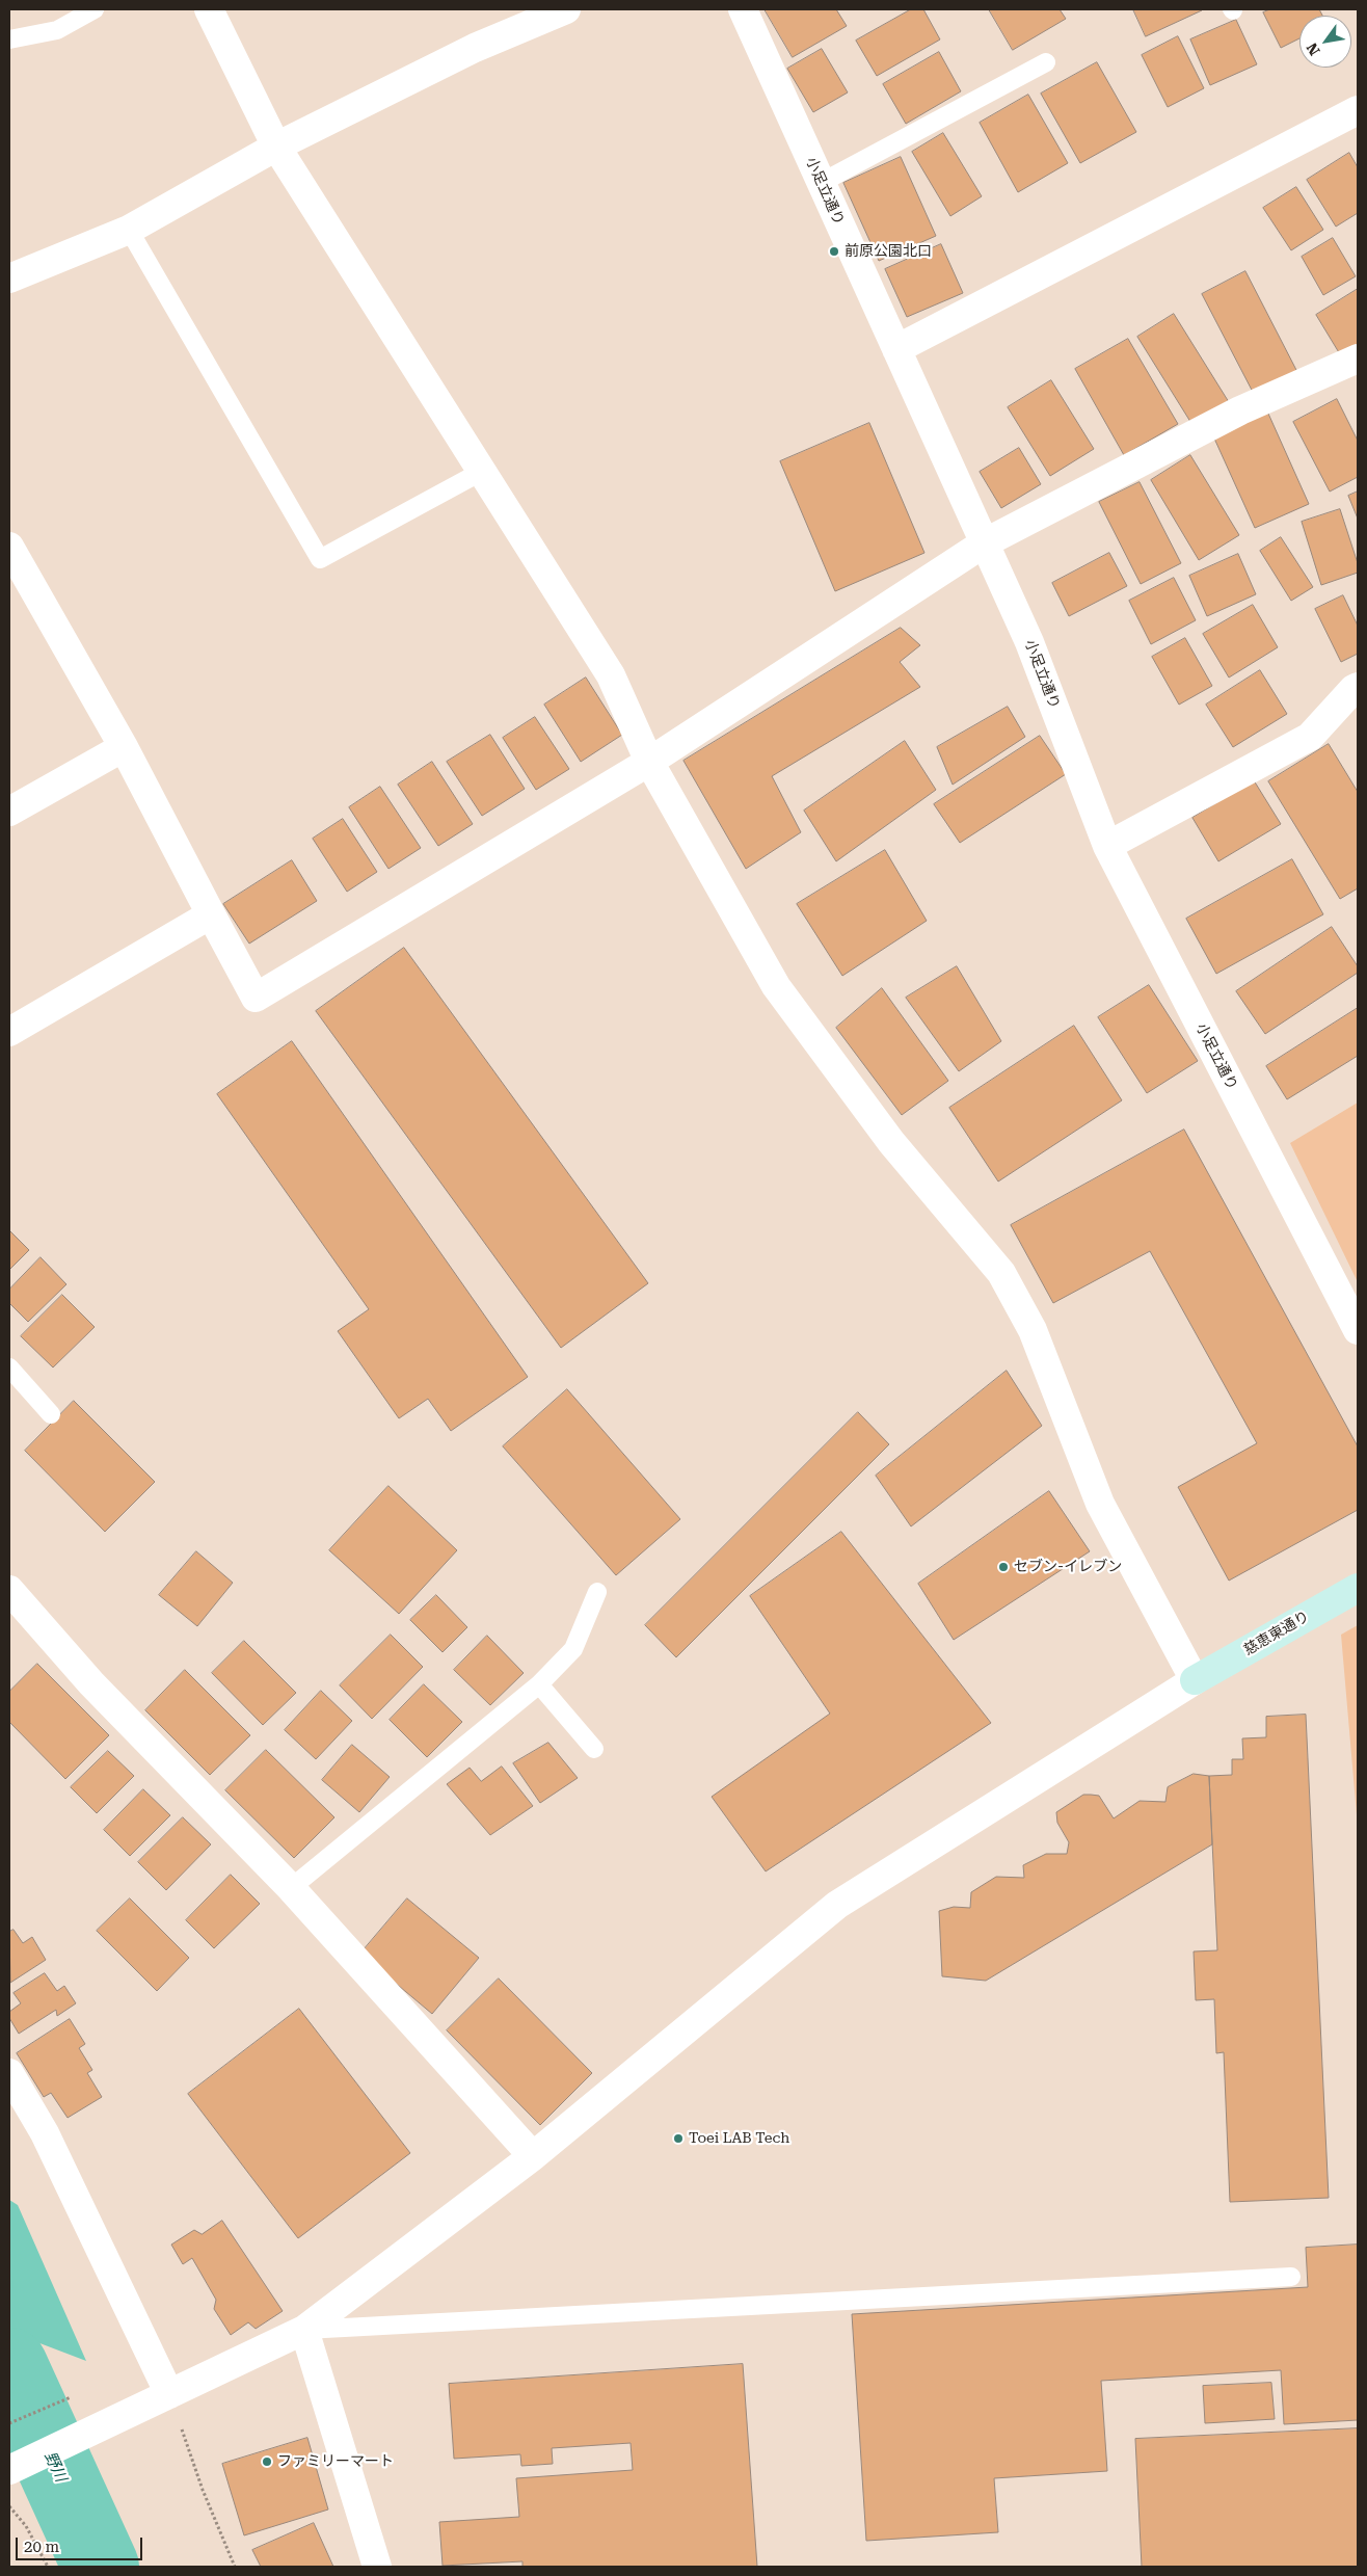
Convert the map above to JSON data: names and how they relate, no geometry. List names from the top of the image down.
{
  "streets": {
    "street": ["小足立通り", "慈恵東通り"]
  },
  "water": ["野川"],
  "places": [
    "前原公園北口",
    "セブン-イレブン",
    "Toei LAB Tech",
    "ファミリーマート"
  ],
  "scale_bar": "20 m",
  "north": "bottom left"
}
